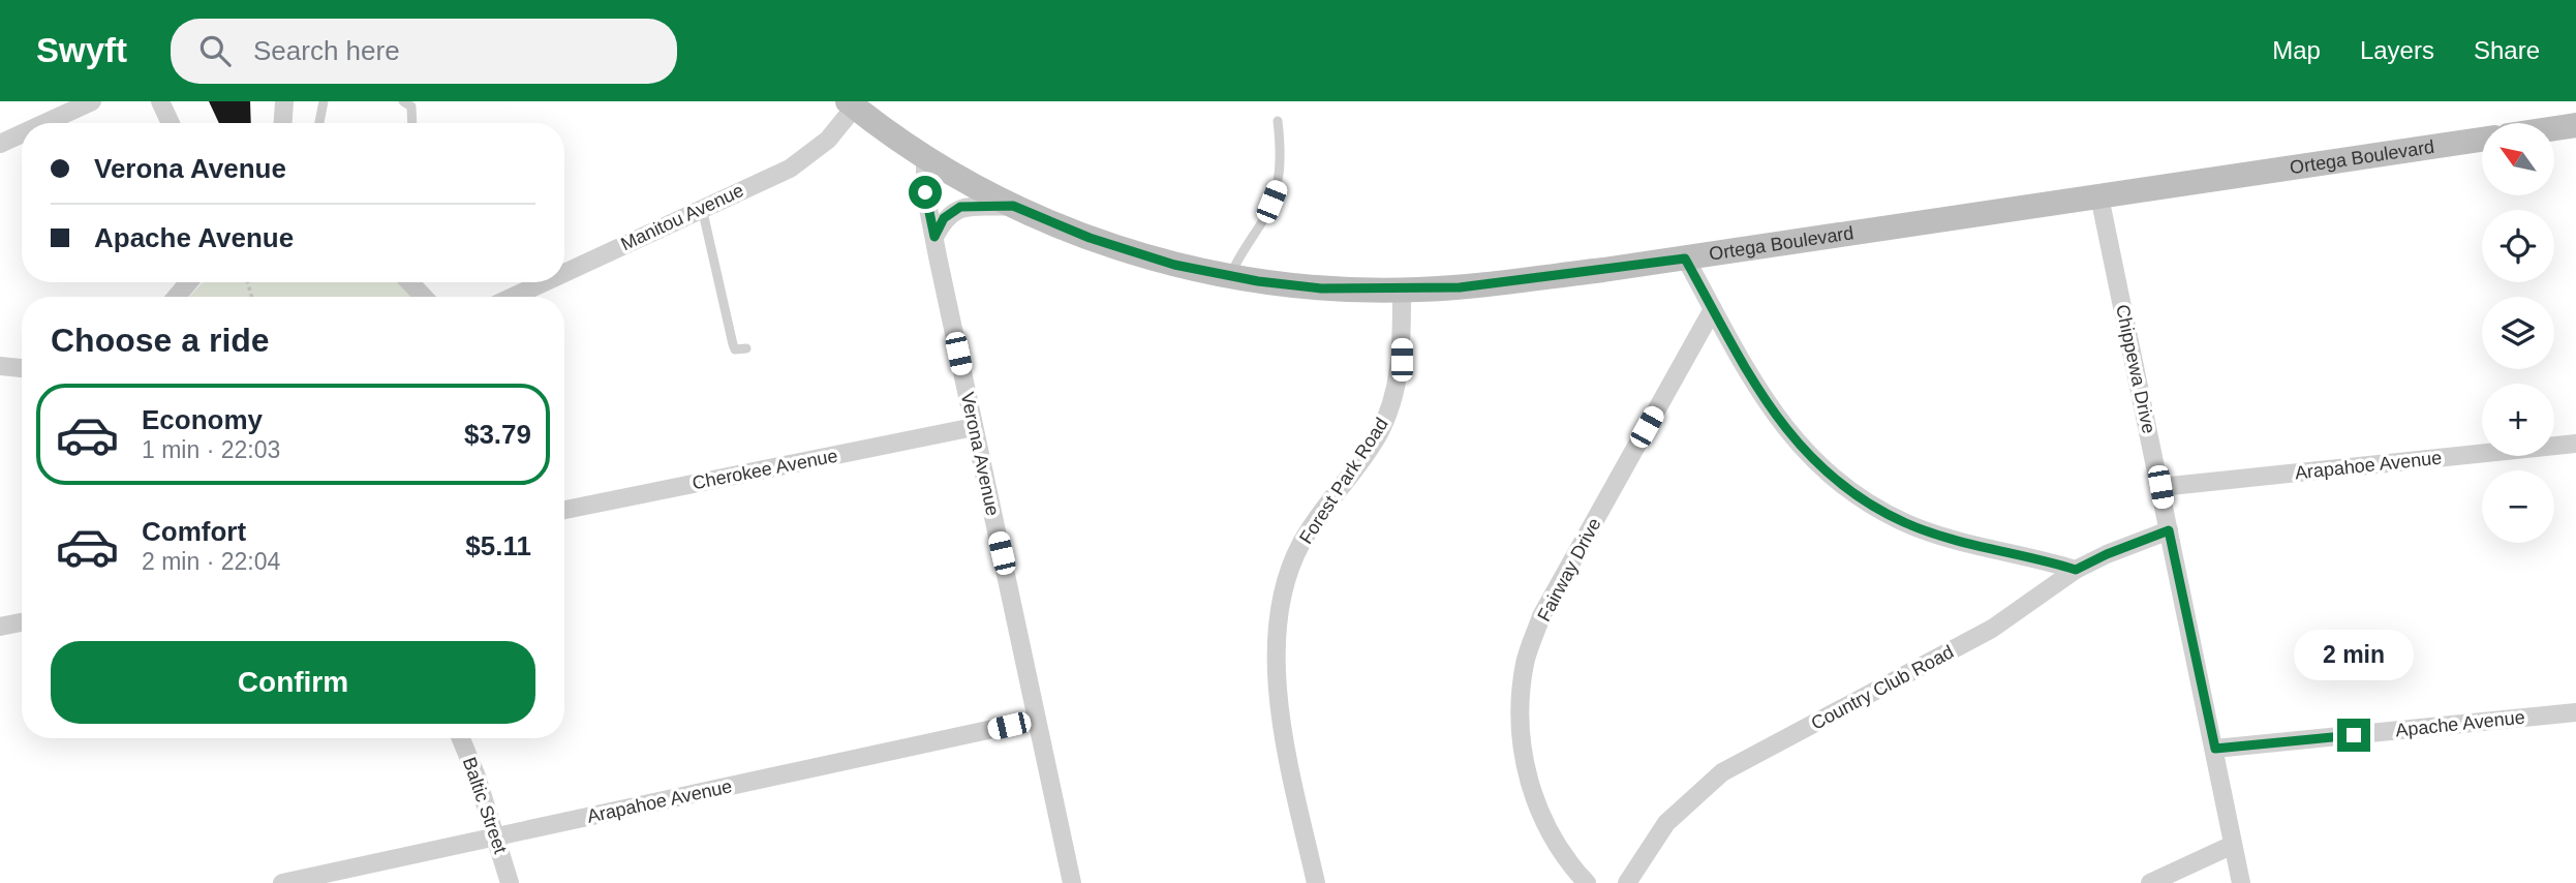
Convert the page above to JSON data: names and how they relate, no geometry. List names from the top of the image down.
{
  "streets": {
    "main road": ["Ortega Boulevard"],
    "street": [
      "Manitou Avenue",
      "Chippewa Drive",
      "Verona Avenue",
      "Arapahoe Avenue",
      "Cherokee Avenue",
      "Forest Park Road",
      "Fairway Drive",
      "Country Club Road",
      "Apache Avenue",
      "Baltic Street"
    ]
  },
  "crossings": [
    ["Ortega Boulevard", "Manitou Avenue"],
    ["Ortega Boulevard", "Chippewa Drive"],
    ["Ortega Boulevard", "Verona Avenue"],
    ["Ortega Boulevard", "Forest Park Road"],
    ["Chippewa Drive", "Arapahoe Avenue"],
    ["Chippewa Drive", "Country Club Road"],
    ["Chippewa Drive", "Apache Avenue"],
    ["Verona Avenue", "Arapahoe Avenue"],
    ["Verona Avenue", "Cherokee Avenue"],
    ["Arapahoe Avenue", "Baltic Street"]
  ],
  "north": "top left",
  "page": {
    "header": "Swyft",
    "search": "Search here",
    "nav": ["Map", "Layers", "Share"],
    "map_buttons": ["+", "−"],
    "banner": ["Verona Avenue", "Apache Avenue"],
    "heading": "Choose a ride",
    "list": [
      {
        "name": "Economy",
        "note": "1 min · 22:03",
        "value": "$3.79"
      },
      {
        "name": "Comfort",
        "note": "2 min · 22:04",
        "value": "$5.11"
      }
    ],
    "buttons": "Confirm",
    "bubble": "2 min"
  }
}
